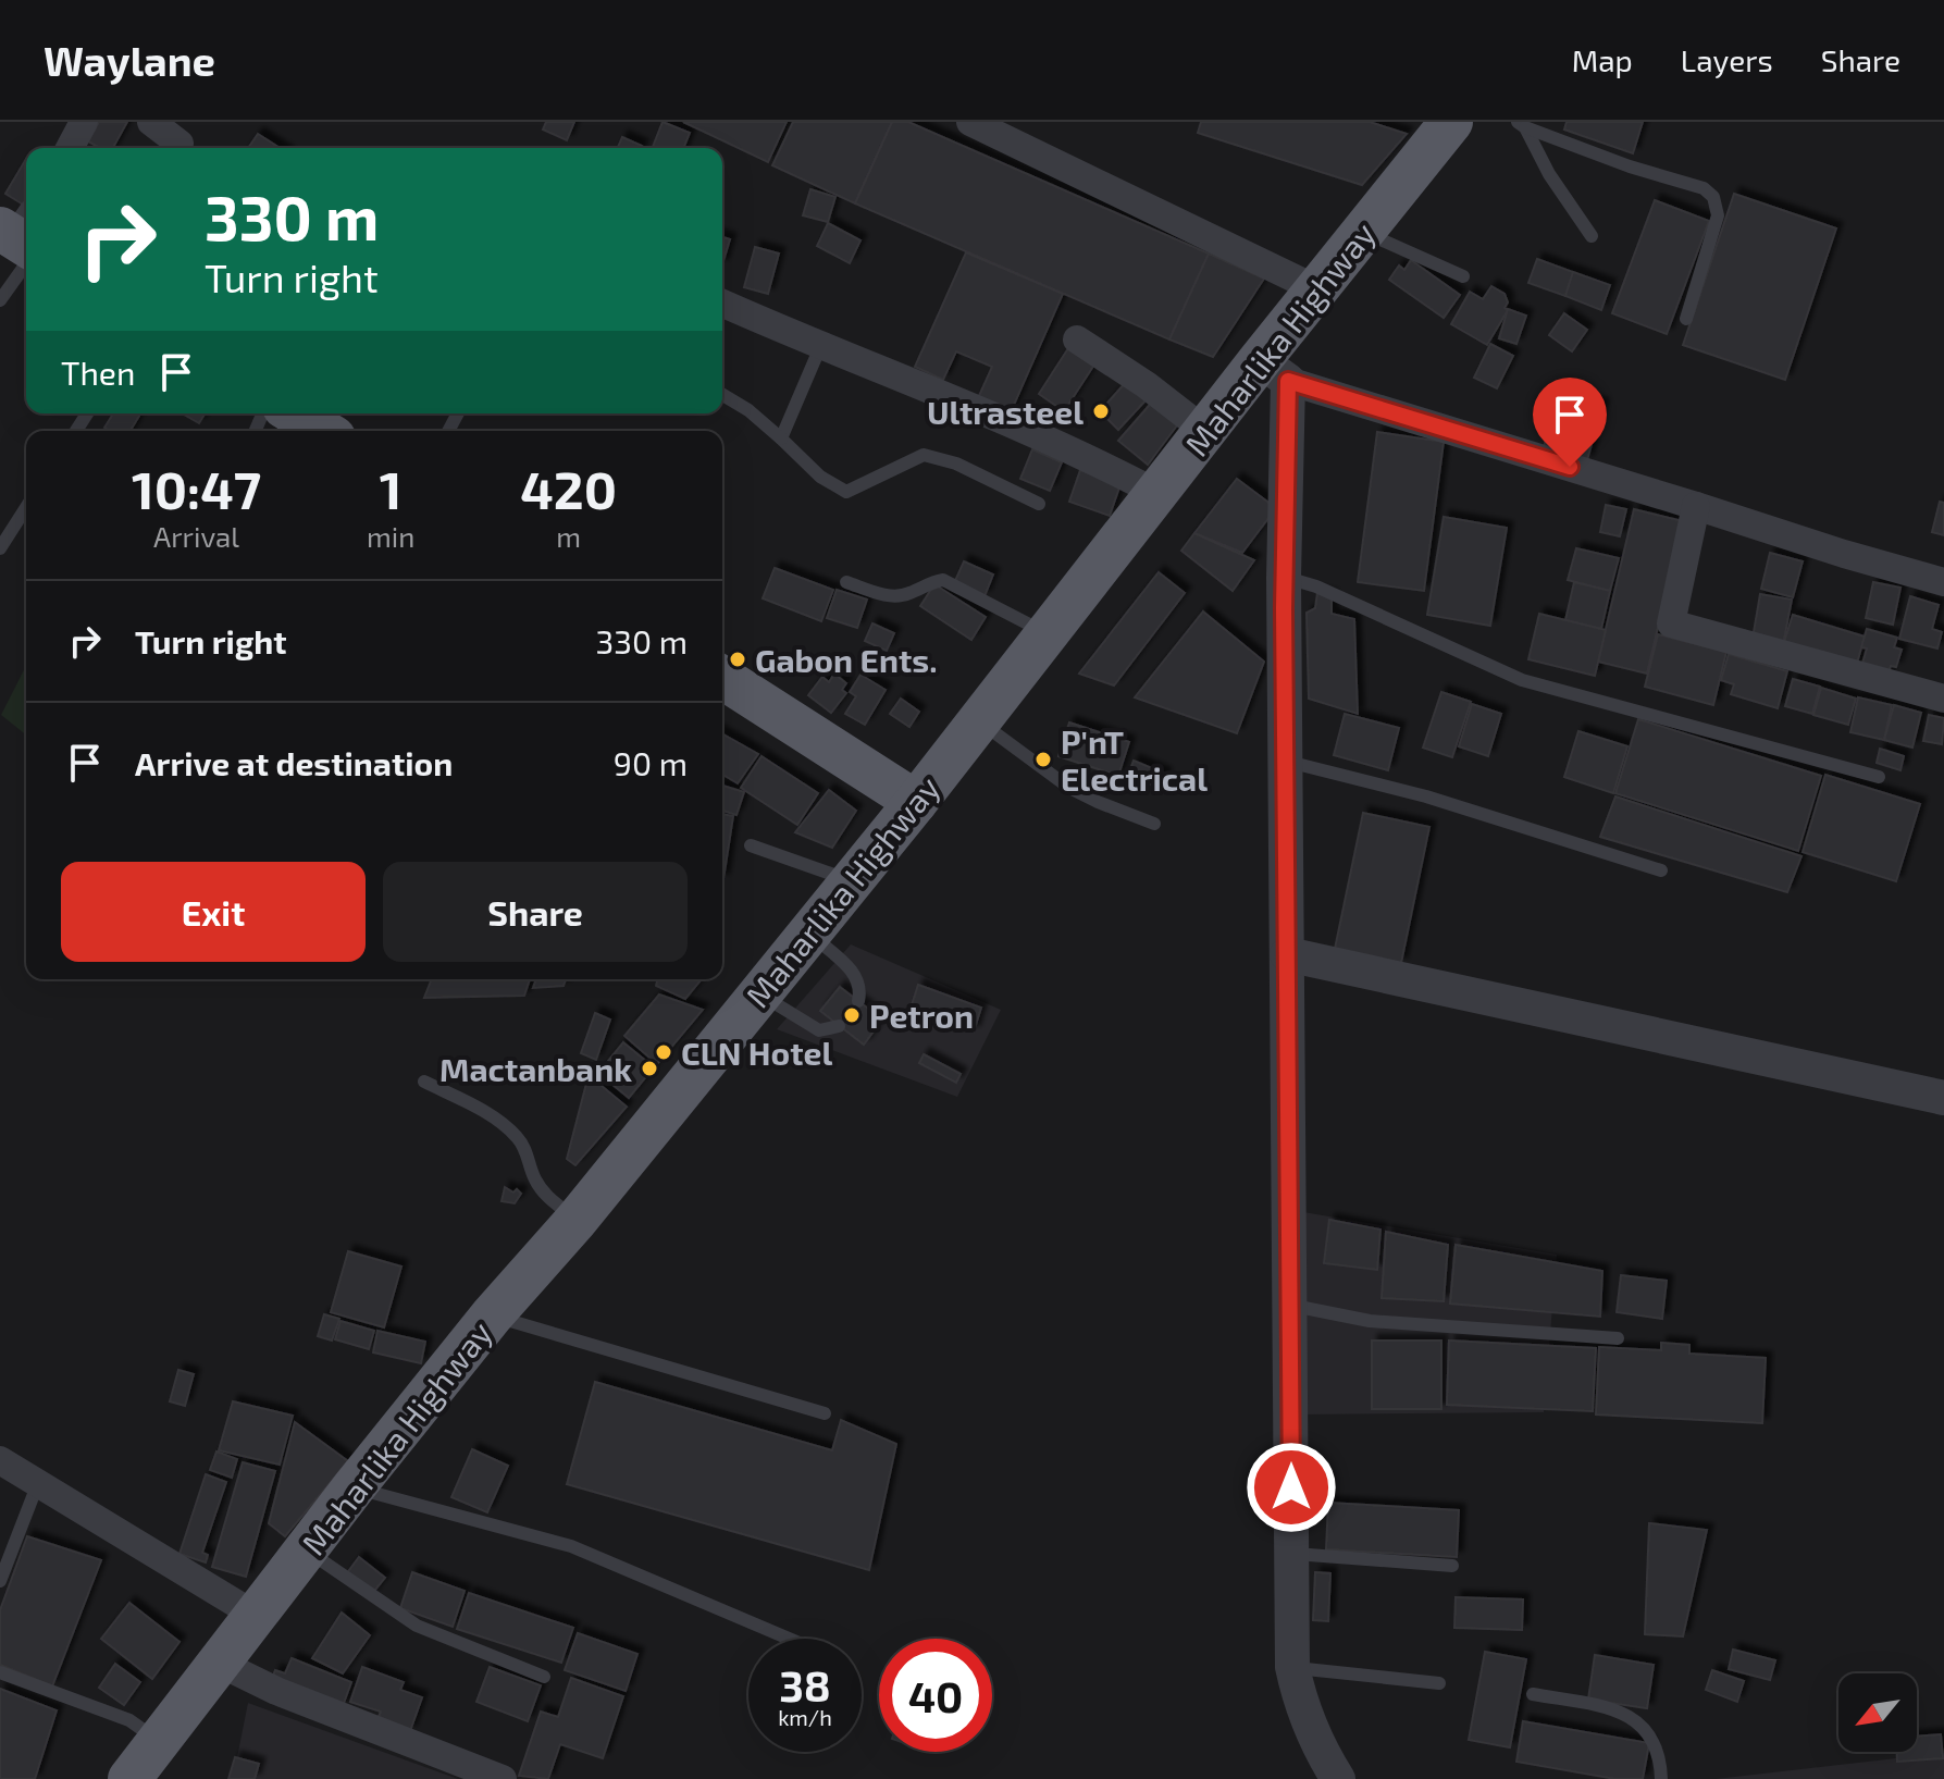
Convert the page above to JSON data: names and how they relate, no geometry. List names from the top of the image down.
{
  "streets": {
    "main road": ["Maharlika Highway"]
  },
  "places": [
    "Ultrasteel",
    "Gabon Ents.",
    "P'nT Electrical",
    "Petron",
    "CLN Hotel",
    "Mactanbank"
  ],
  "north": "bottom left",
  "page": {
    "header": "Waylane",
    "nav": ["Map", "Layers", "Share"],
    "turn": ["330 m", "Turn right"],
    "then": "Then",
    "eta": [
      "10:47",
      "Arrival",
      "1",
      "min",
      "420",
      "m"
    ],
    "list": [
      {
        "name": "Turn right",
        "value": "330 m"
      },
      {
        "name": "Arrive at destination",
        "value": "90 m"
      }
    ],
    "buttons": ["Exit", "Share"],
    "speed": "38 km/h",
    "limit": "40"
  }
}
